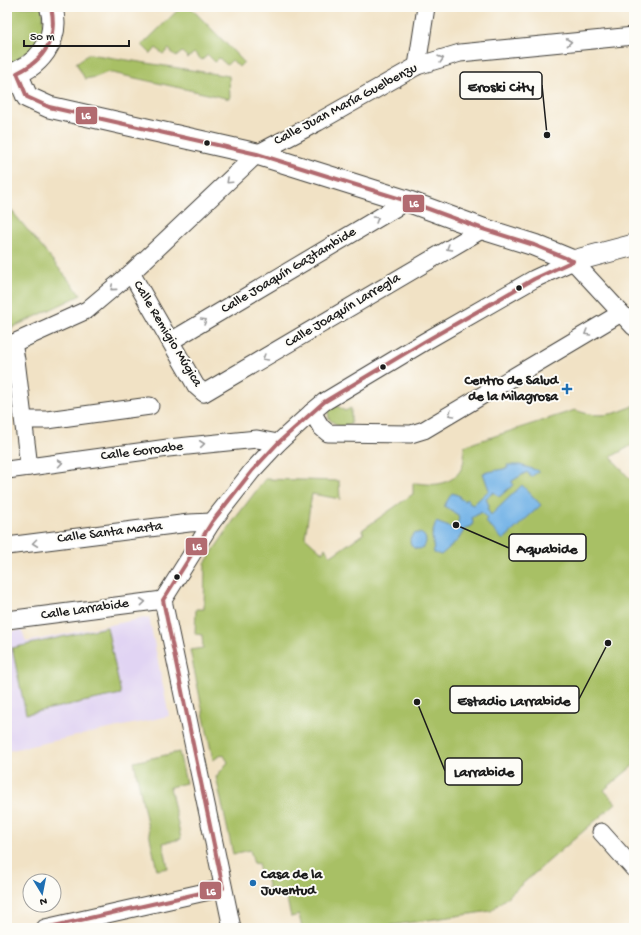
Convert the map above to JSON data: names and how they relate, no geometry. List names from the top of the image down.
{
  "streets": {
    "street": [
      "Calle Juan María Guelbenzu",
      "Calle Joaquín Gaztambide",
      "Calle Joaquín Larregla",
      "Calle Remigio Múgica",
      "Calle Goroabe",
      "Calle Santa Marta",
      "Calle Larrabide"
    ]
  },
  "crossings": [
    ["Calle Juan María Guelbenzu", "Calle Remigio Múgica"],
    ["Calle Joaquín Gaztambide", "Calle Remigio Múgica"],
    ["Calle Joaquín Larregla", "Calle Remigio Múgica"]
  ],
  "one_way": ["Calle Larrabide"],
  "places": {
    "other": [
      "Eroski City",
      "Aquabide",
      "Estadio Larrabide",
      "Larrabide",
      "Casa de la Juventud"
    ],
    "health": ["Centro de Salud de la Milagrosa"]
  },
  "lines": ["transit line L6"],
  "scale_bar": "50 m",
  "north": "bottom"
}
